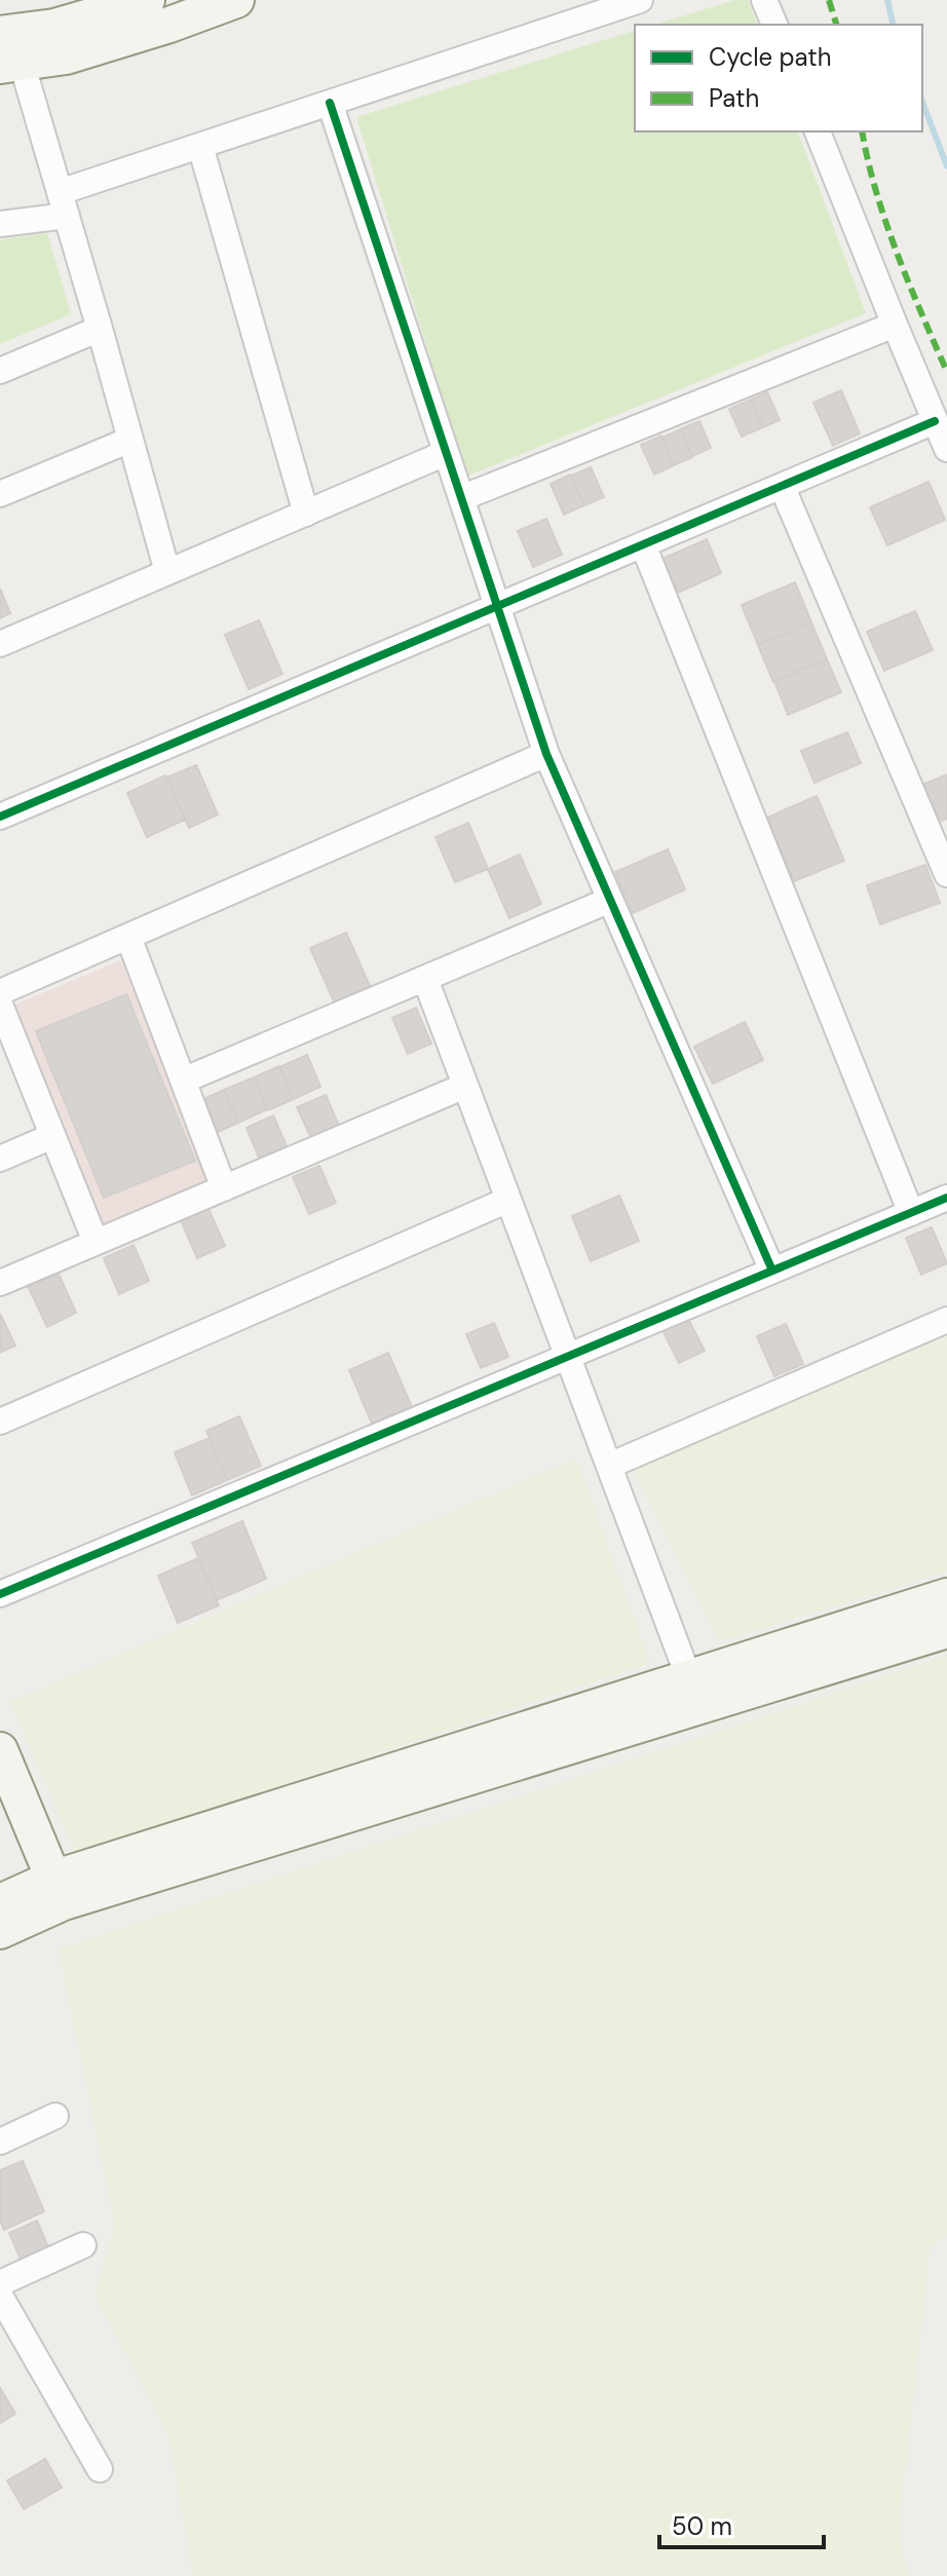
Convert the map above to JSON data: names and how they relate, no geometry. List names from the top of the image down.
{
  "legend": ["Cycle path", "Path"],
  "scale_bar": "50 m"
}
